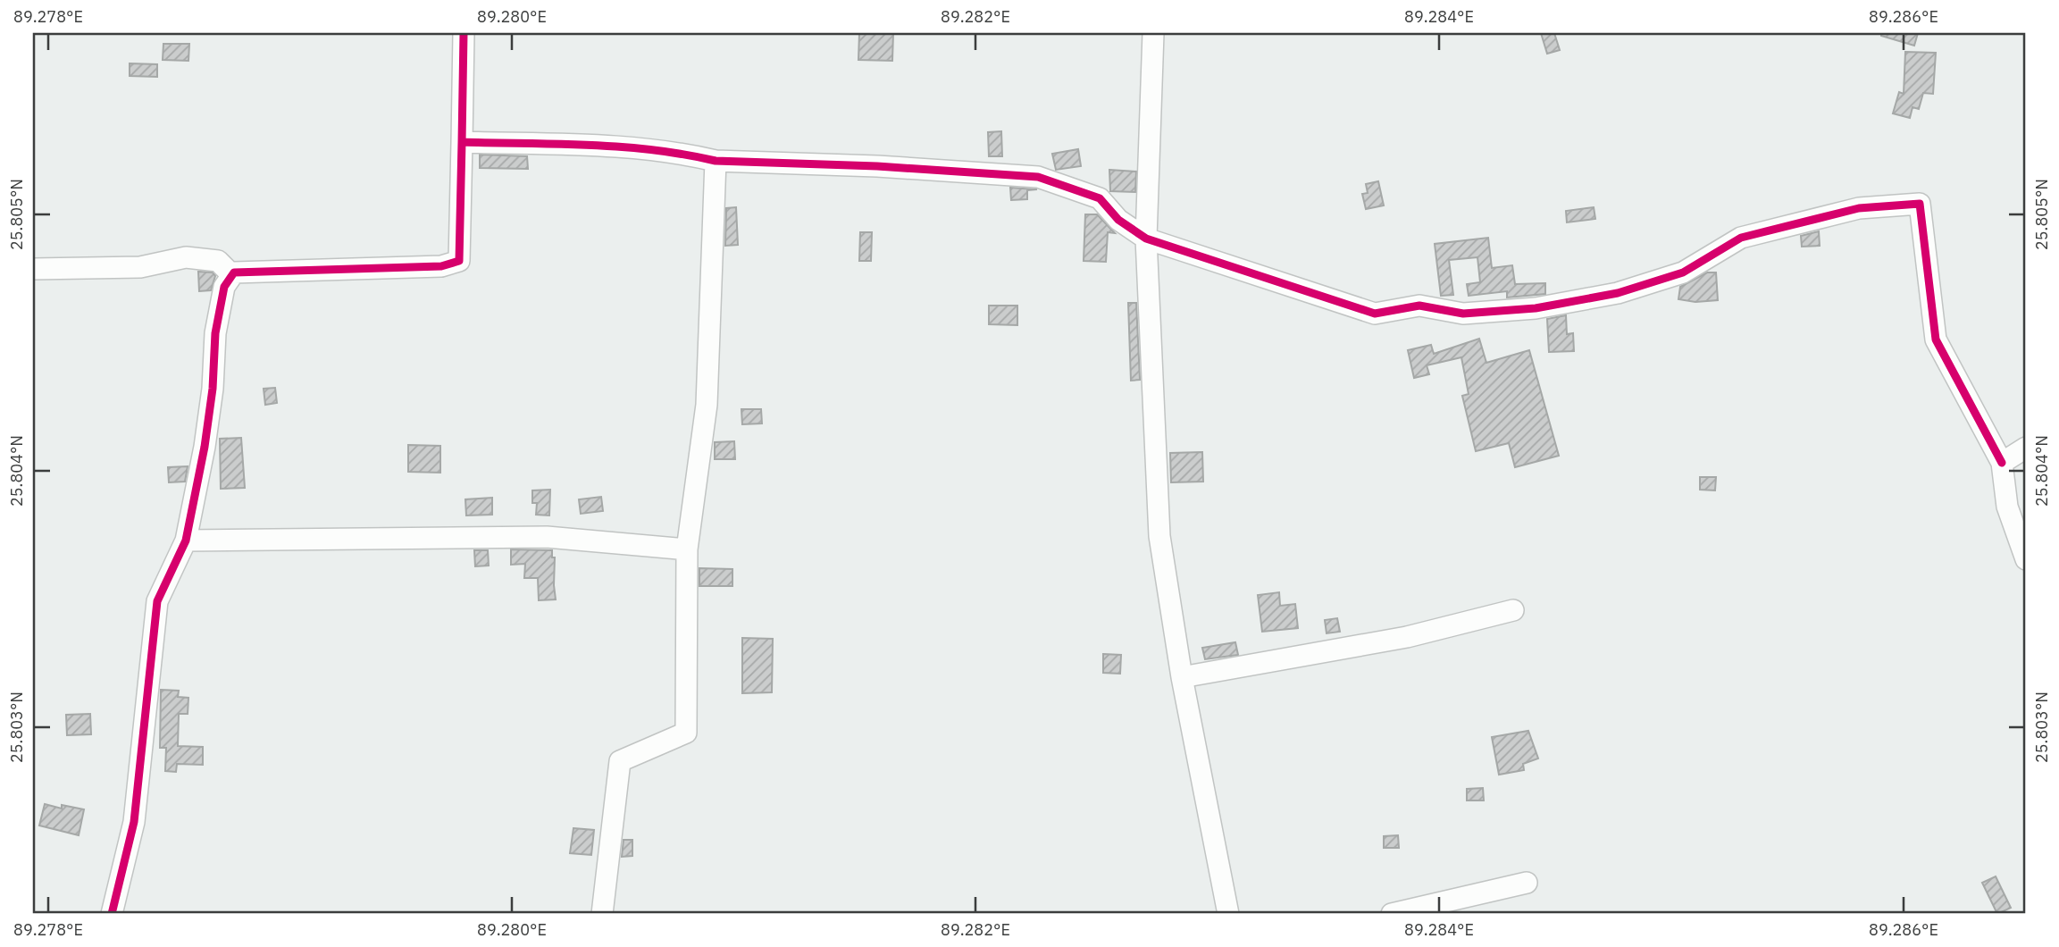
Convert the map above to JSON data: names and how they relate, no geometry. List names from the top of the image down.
{
  "coordinates": [
    "89.278°E",
    "89.280°E",
    "89.282°E",
    "89.284°E",
    "89.286°E",
    "25.805°N",
    "25.804°N",
    "25.803°N"
  ]
}
